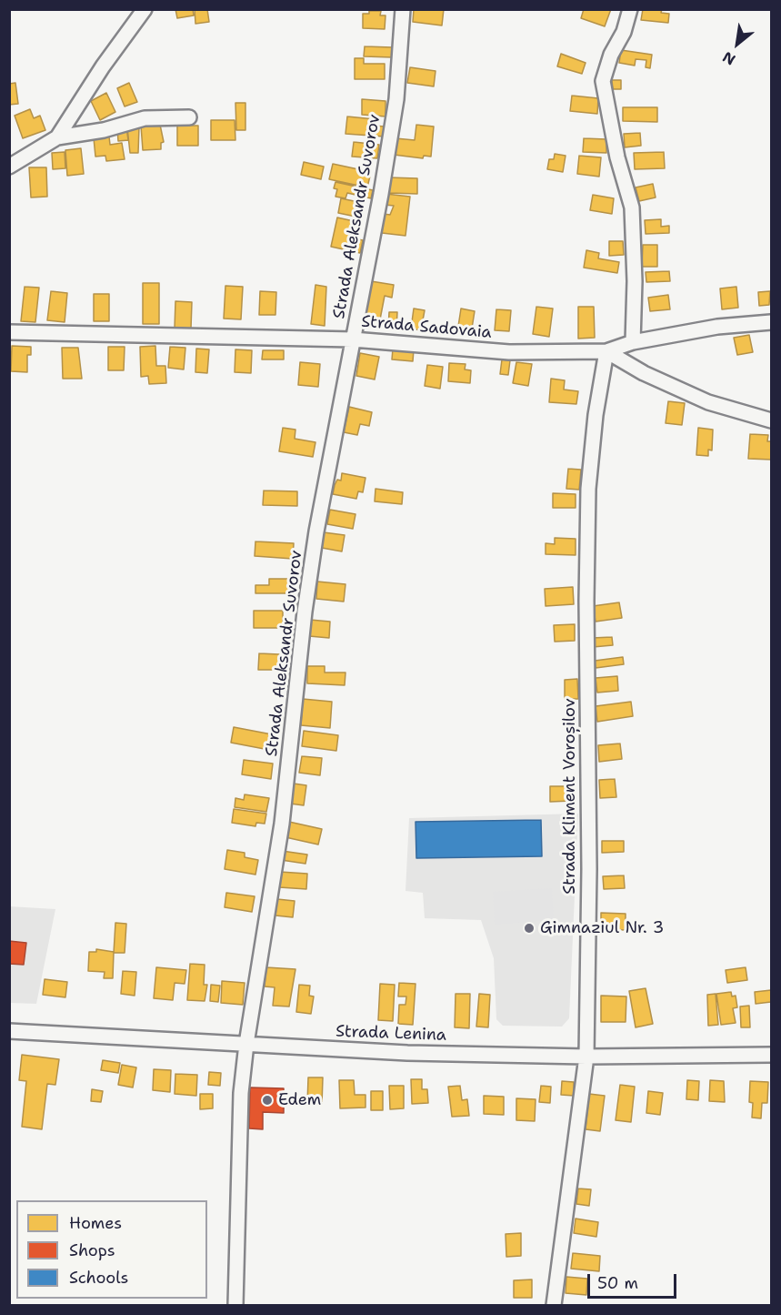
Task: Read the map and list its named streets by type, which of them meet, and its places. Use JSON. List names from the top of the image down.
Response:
{
  "streets": {
    "street": [
      "Strada Aleksandr Suvorov",
      "Strada Sadovaia",
      "Strada Kliment Voroșilov",
      "Strada Lenina"
    ]
  },
  "crossings": [
    ["Strada Aleksandr Suvorov", "Strada Sadovaia"],
    ["Strada Aleksandr Suvorov", "Strada Lenina"],
    ["Strada Sadovaia", "Strada Kliment Voroșilov"],
    ["Strada Kliment Voroșilov", "Strada Lenina"]
  ],
  "places": ["Gimnaziul Nr. 3", "Edem"],
  "legend": ["Homes", "Shops", "Schools"],
  "scale_bar": "50 m",
  "north": "bottom left"
}
